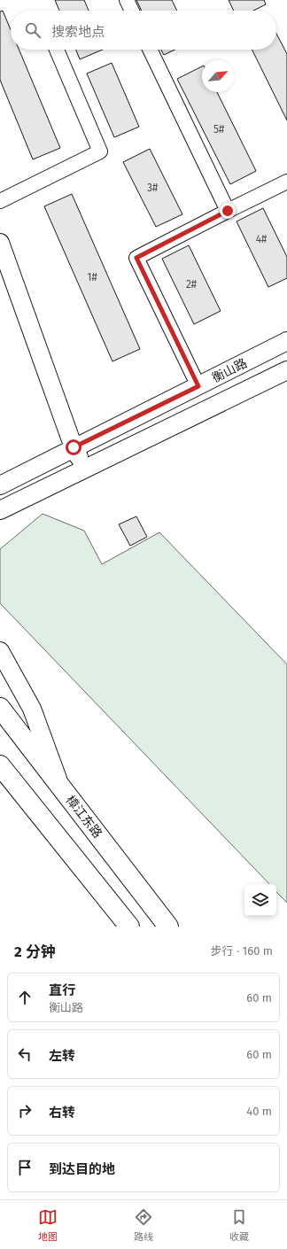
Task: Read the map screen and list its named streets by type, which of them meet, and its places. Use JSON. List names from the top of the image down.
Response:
{
  "streets": {
    "main road": ["樟江东路"],
    "street": ["衡山路"]
  },
  "house_numbers": [
    "5#",
    "3#",
    "4#",
    "1#",
    "2#"
  ],
  "north": "top right",
  "page": {
    "search": "搜索地点",
    "heading": ["2 分钟", "步行 · 160 m"],
    "list": [
      ["直行", "衡山路", "60 m"],
      ["左转", "60 m"],
      ["右转", "40 m"],
      "到达目的地"
    ],
    "nav": ["地图", "路线", "收藏"]
  }
}
